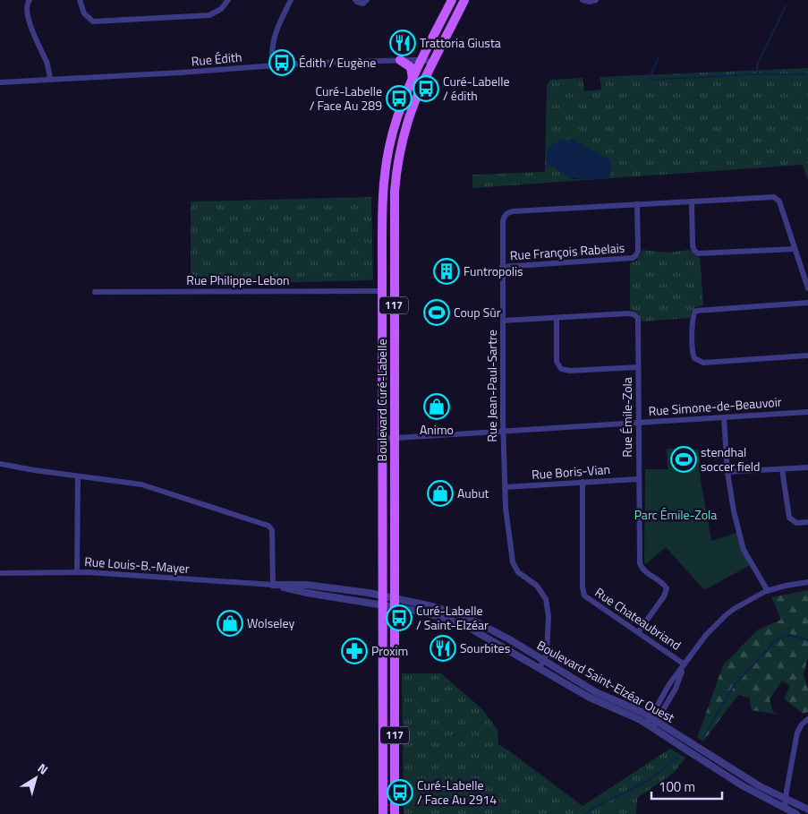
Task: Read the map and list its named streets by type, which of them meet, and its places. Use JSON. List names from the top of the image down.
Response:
{
  "streets": {
    "main road": ["117", "Boulevard Curé-Labelle"],
    "street": [
      "Rue Édith",
      "Rue François Rabelais",
      "Rue Philippe-Lebon",
      "Rue Jean-Paul-Sartre",
      "Rue Simone-de-Beauvoir",
      "Rue Émile-Zola",
      "Rue Boris-Vian",
      "Rue Louis-B.-Mayer",
      "Rue Chateaubriand",
      "Boulevard Saint-Elzéar Ouest"
    ]
  },
  "crossings": [
    ["Rue Édith", "Boulevard Curé-Labelle"],
    ["Rue François Rabelais", "Rue Jean-Paul-Sartre"],
    ["Rue Philippe-Lebon", "Boulevard Curé-Labelle"],
    ["Rue Jean-Paul-Sartre", "Rue Simone-de-Beauvoir"],
    ["Rue Jean-Paul-Sartre", "Rue Émile-Zola"],
    ["Rue Jean-Paul-Sartre", "Rue Boris-Vian"],
    ["Rue Jean-Paul-Sartre", "Boulevard Saint-Elzéar Ouest"],
    ["Boulevard Curé-Labelle", "Rue Simone-de-Beauvoir"],
    ["Boulevard Curé-Labelle", "Rue Louis-B.-Mayer"],
    ["Boulevard Curé-Labelle", "Boulevard Saint-Elzéar Ouest"],
    ["Rue Simone-de-Beauvoir", "Rue Émile-Zola"],
    ["Rue Émile-Zola", "Rue Boris-Vian"],
    ["Rue Émile-Zola", "Rue Chateaubriand"],
    ["Rue Boris-Vian", "Rue Chateaubriand"],
    ["Rue Louis-B.-Mayer", "Boulevard Saint-Elzéar Ouest"]
  ],
  "parks": ["Parc Émile-Zola"],
  "places": {
    "restaurant": ["Trattoria Giusta", "Sourbites"],
    "bus stop": [
      "Édith / Eugène",
      "Curé-Labelle / édith",
      "Curé-Labelle / Face Au 289",
      "Curé-Labelle / Saint-Elzéar",
      "Curé-Labelle / Face Au 2914"
    ],
    "building": ["Funtropolis"],
    "sports": ["Coup Sûr", "stendhal soccer field"],
    "shop": ["Animo", "Aubut", "Wolseley"],
    "pharmacy": ["Proxim"]
  },
  "scale_bar": "100 m",
  "north": "top right"
}
